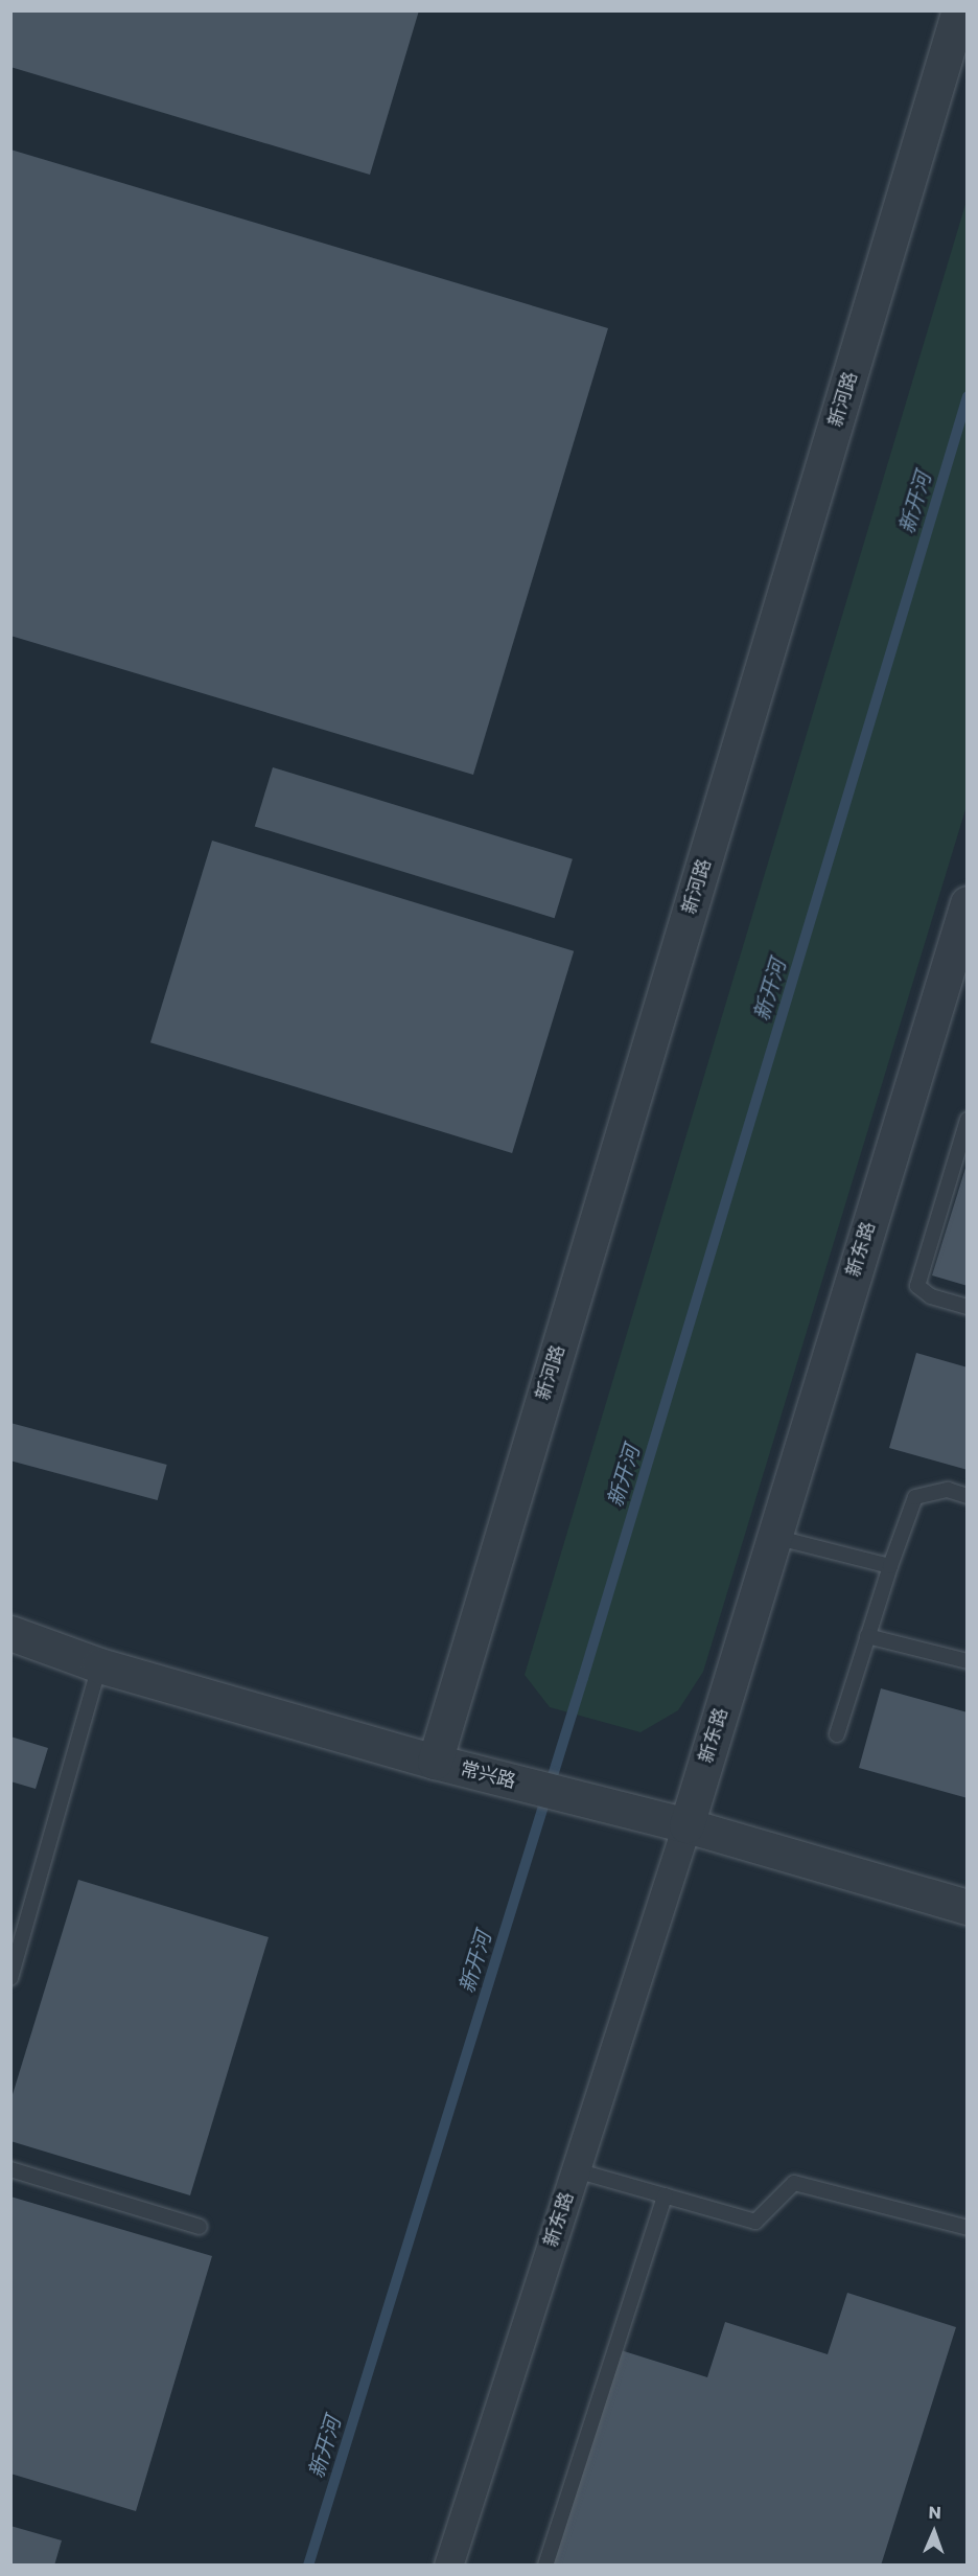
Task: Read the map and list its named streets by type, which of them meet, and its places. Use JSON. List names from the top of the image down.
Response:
{
  "streets": {
    "street": ["新河路", "新东路", "常兴路"]
  },
  "crossings": [
    ["新河路", "常兴路"],
    ["新东路", "常兴路"]
  ],
  "water": ["新开河"],
  "north": "top"
}
